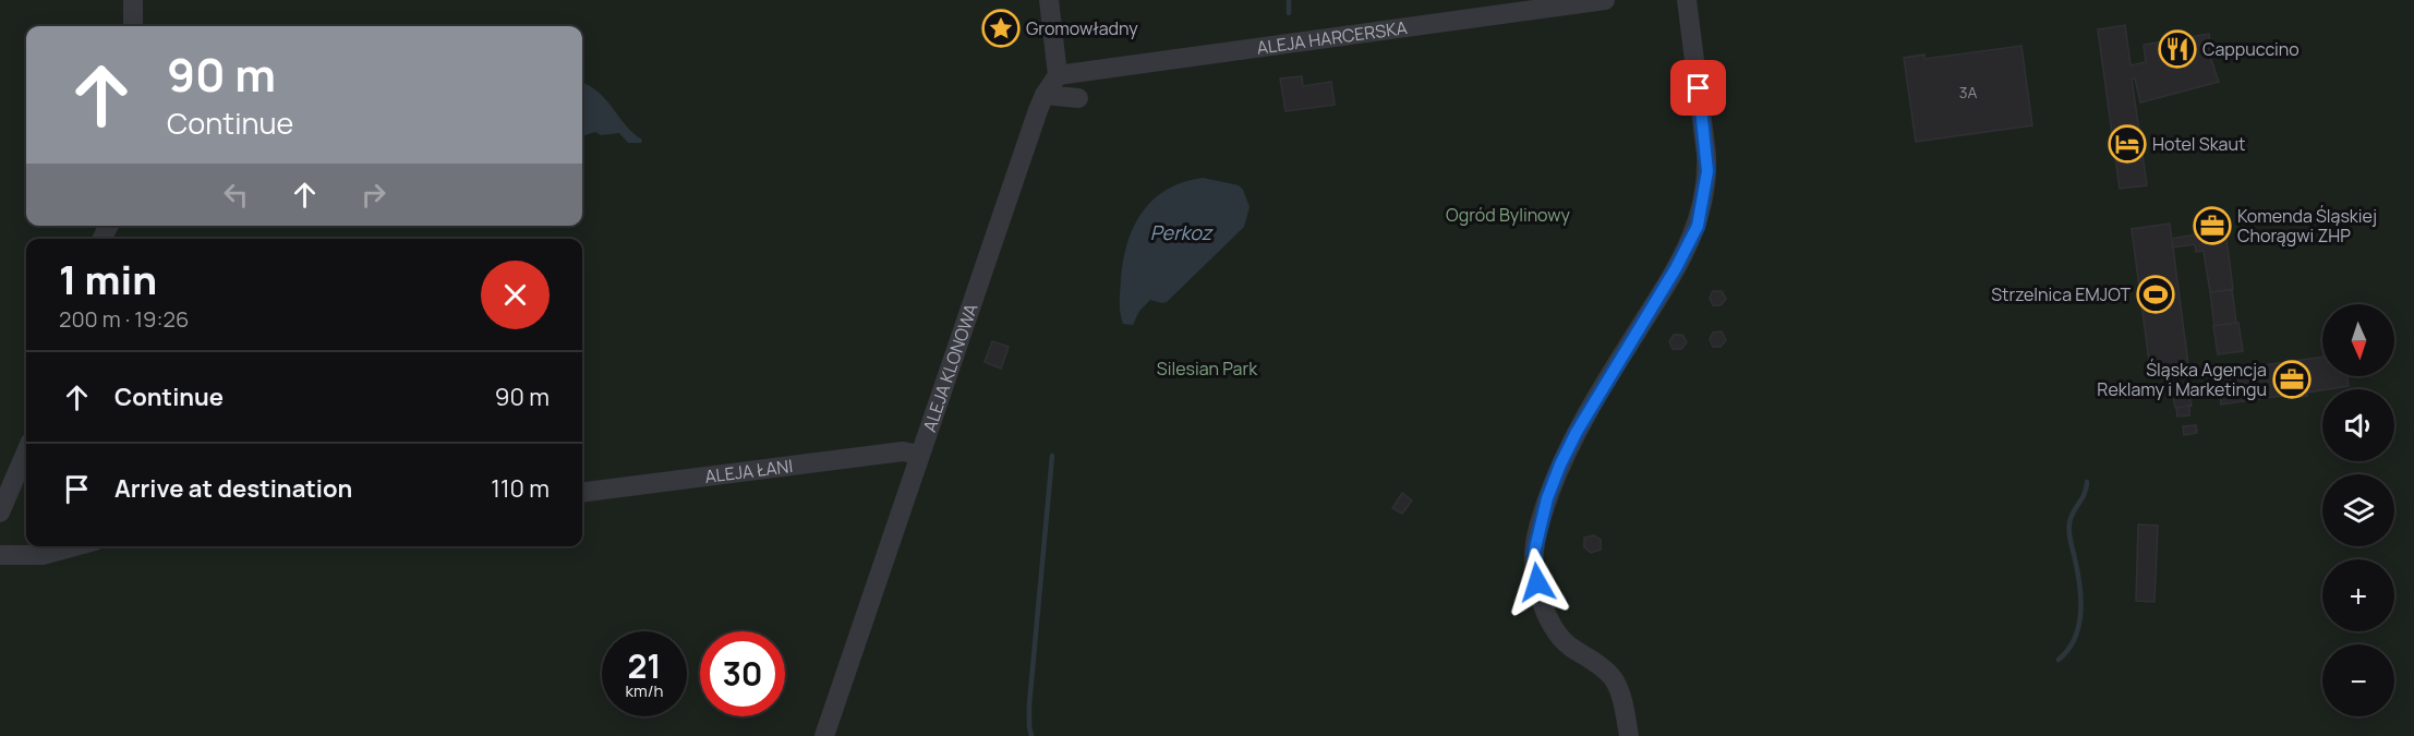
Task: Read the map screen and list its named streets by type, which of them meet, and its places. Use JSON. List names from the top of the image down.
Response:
{
  "streets": {
    "street": ["ALEJA HARCERSKA", "ALEJA KLONOWA", "ALEJA ŁANI"]
  },
  "crossings": [
    ["ALEJA HARCERSKA", "ALEJA KLONOWA"],
    ["ALEJA KLONOWA", "ALEJA ŁANI"]
  ],
  "water": ["Perkoz"],
  "parks": ["Ogród Bylinowy", "Silesian Park"],
  "places": {
    "place": ["Gromowładny"],
    "restaurant": ["Cappuccino"],
    "hotel": ["Hotel Skaut"],
    "office": ["Komenda Śląskiej Chorągwi ZHP", "Śląska Agencja Reklamy i Marketingu"],
    "sports": ["Strzelnica EMJOT"]
  },
  "house_numbers": ["3A"],
  "north": "bottom",
  "page": {
    "turn": ["90 m", "Continue"],
    "heading": ["1 min", "200 m · 19:26"],
    "map_buttons": ["+", "−"],
    "list": [
      {
        "name": "Continue",
        "value": "90 m"
      },
      {
        "name": "Arrive at destination",
        "value": "110 m"
      }
    ],
    "speed": "21 km/h",
    "limit": "30"
  }
}
